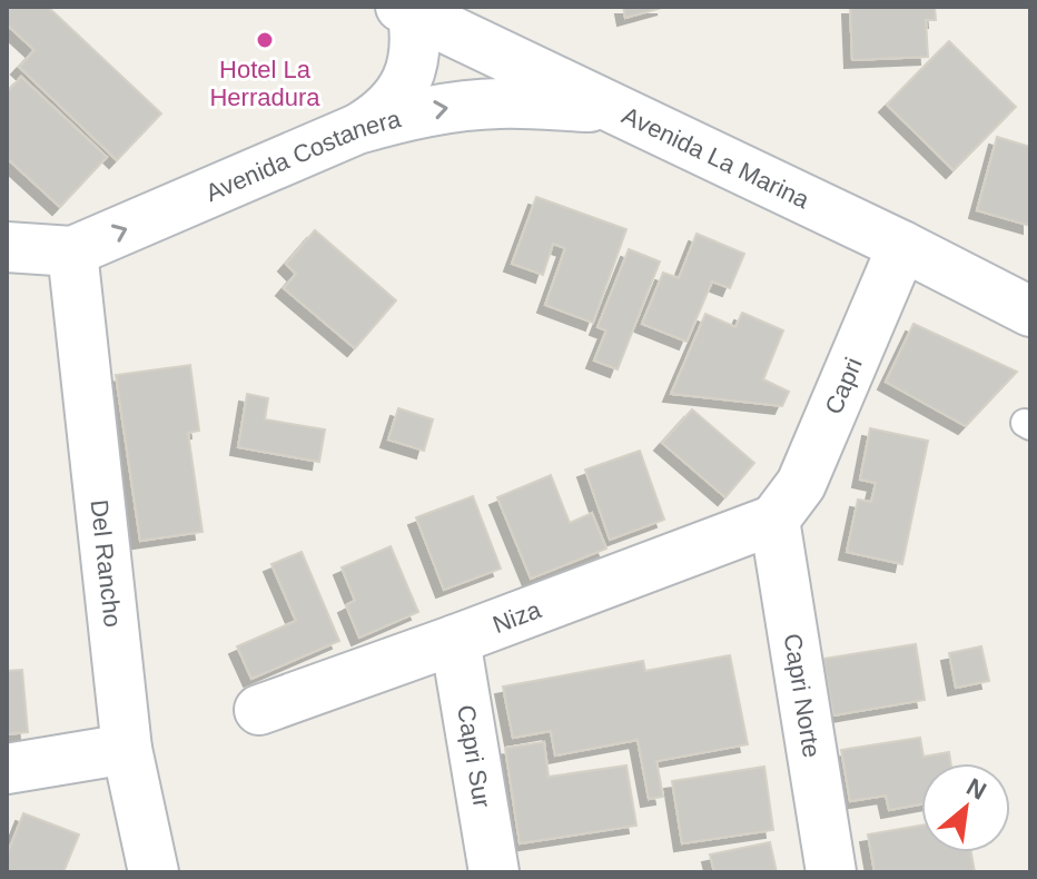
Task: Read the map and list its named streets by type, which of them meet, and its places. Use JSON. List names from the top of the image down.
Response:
{
  "streets": {
    "street": [
      "Avenida Costanera",
      "Avenida La Marina",
      "Capri",
      "Del Rancho",
      "Niza",
      "Capri Norte",
      "Capri Sur"
    ]
  },
  "crossings": [
    ["Avenida Costanera", "Avenida La Marina"],
    ["Avenida Costanera", "Del Rancho"],
    ["Avenida La Marina", "Capri"],
    ["Capri", "Niza"],
    ["Capri", "Capri Norte"],
    ["Niza", "Capri Norte"],
    ["Niza", "Capri Sur"]
  ],
  "one_way": ["Avenida Costanera"],
  "places": ["Hotel La Herradura"],
  "north": "top right"
}
